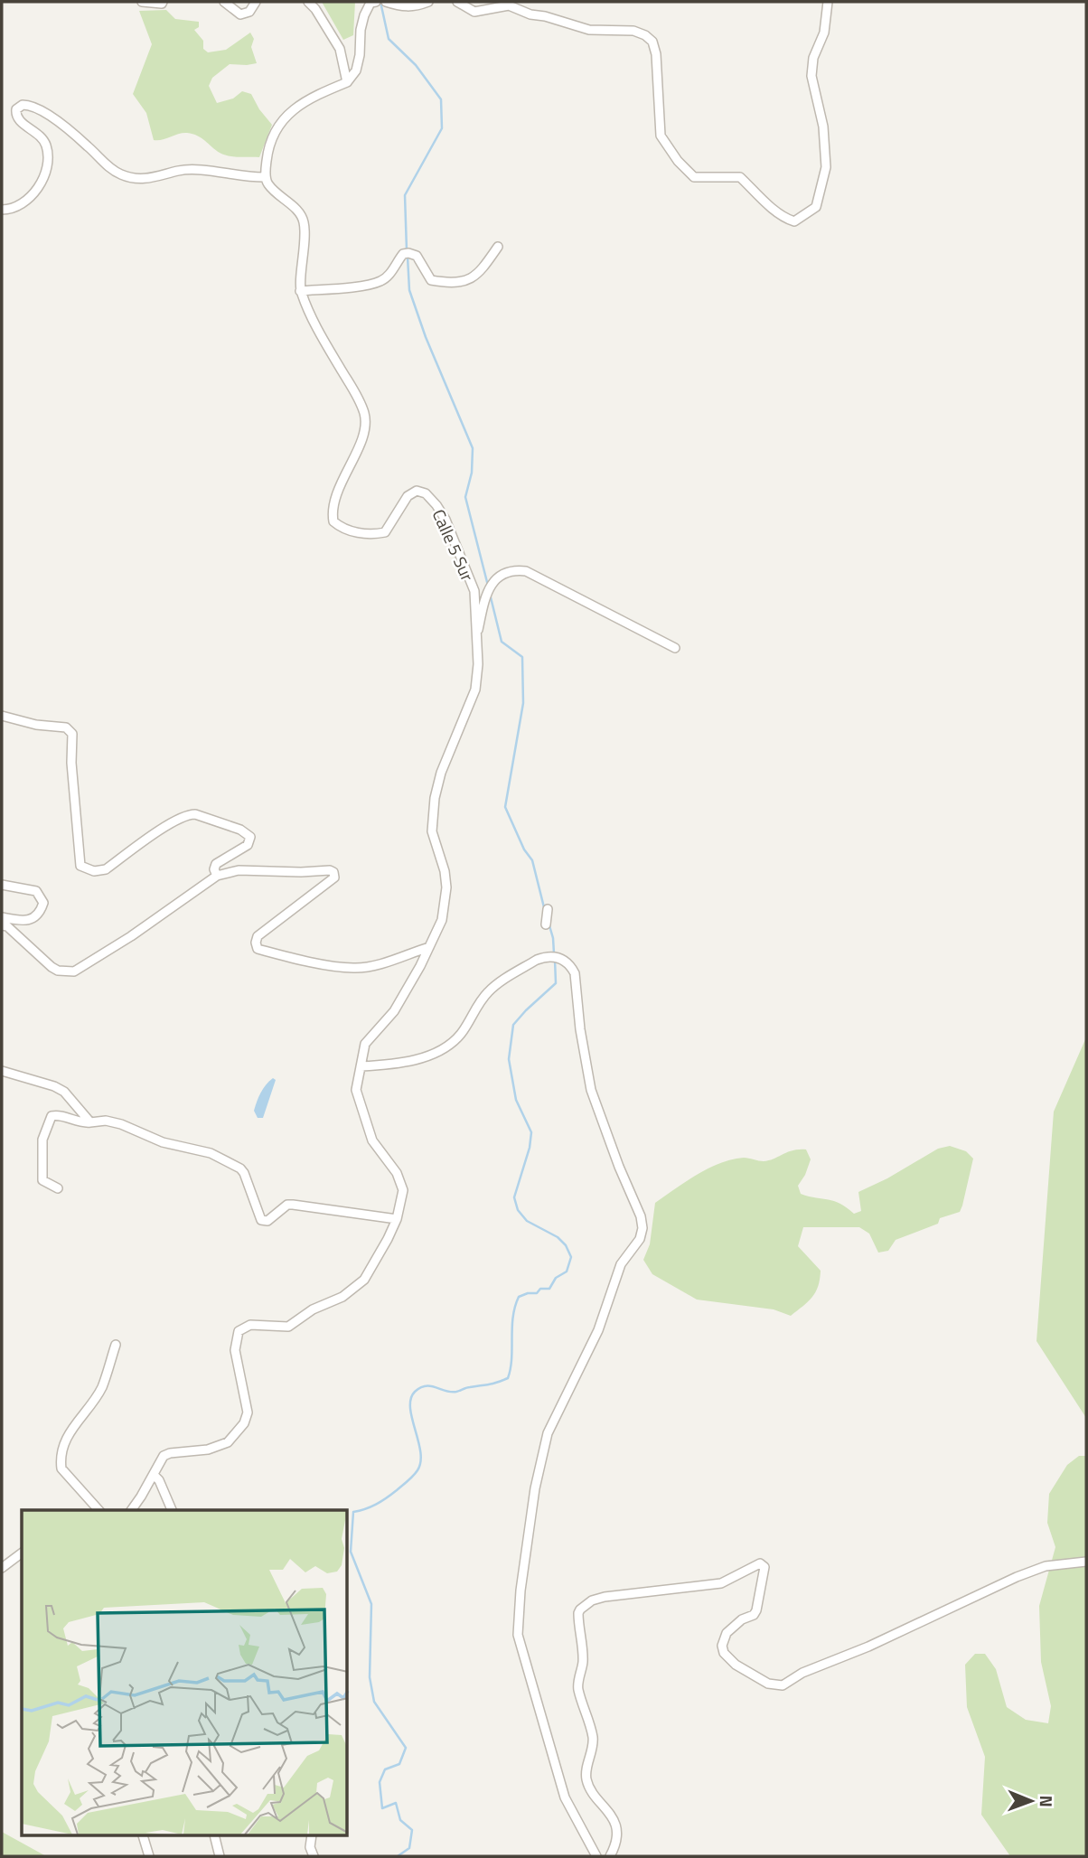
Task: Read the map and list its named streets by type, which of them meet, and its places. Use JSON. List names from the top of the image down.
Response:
{
  "streets": {
    "street": ["Calle 5 Sur"]
  },
  "north": "right"
}
